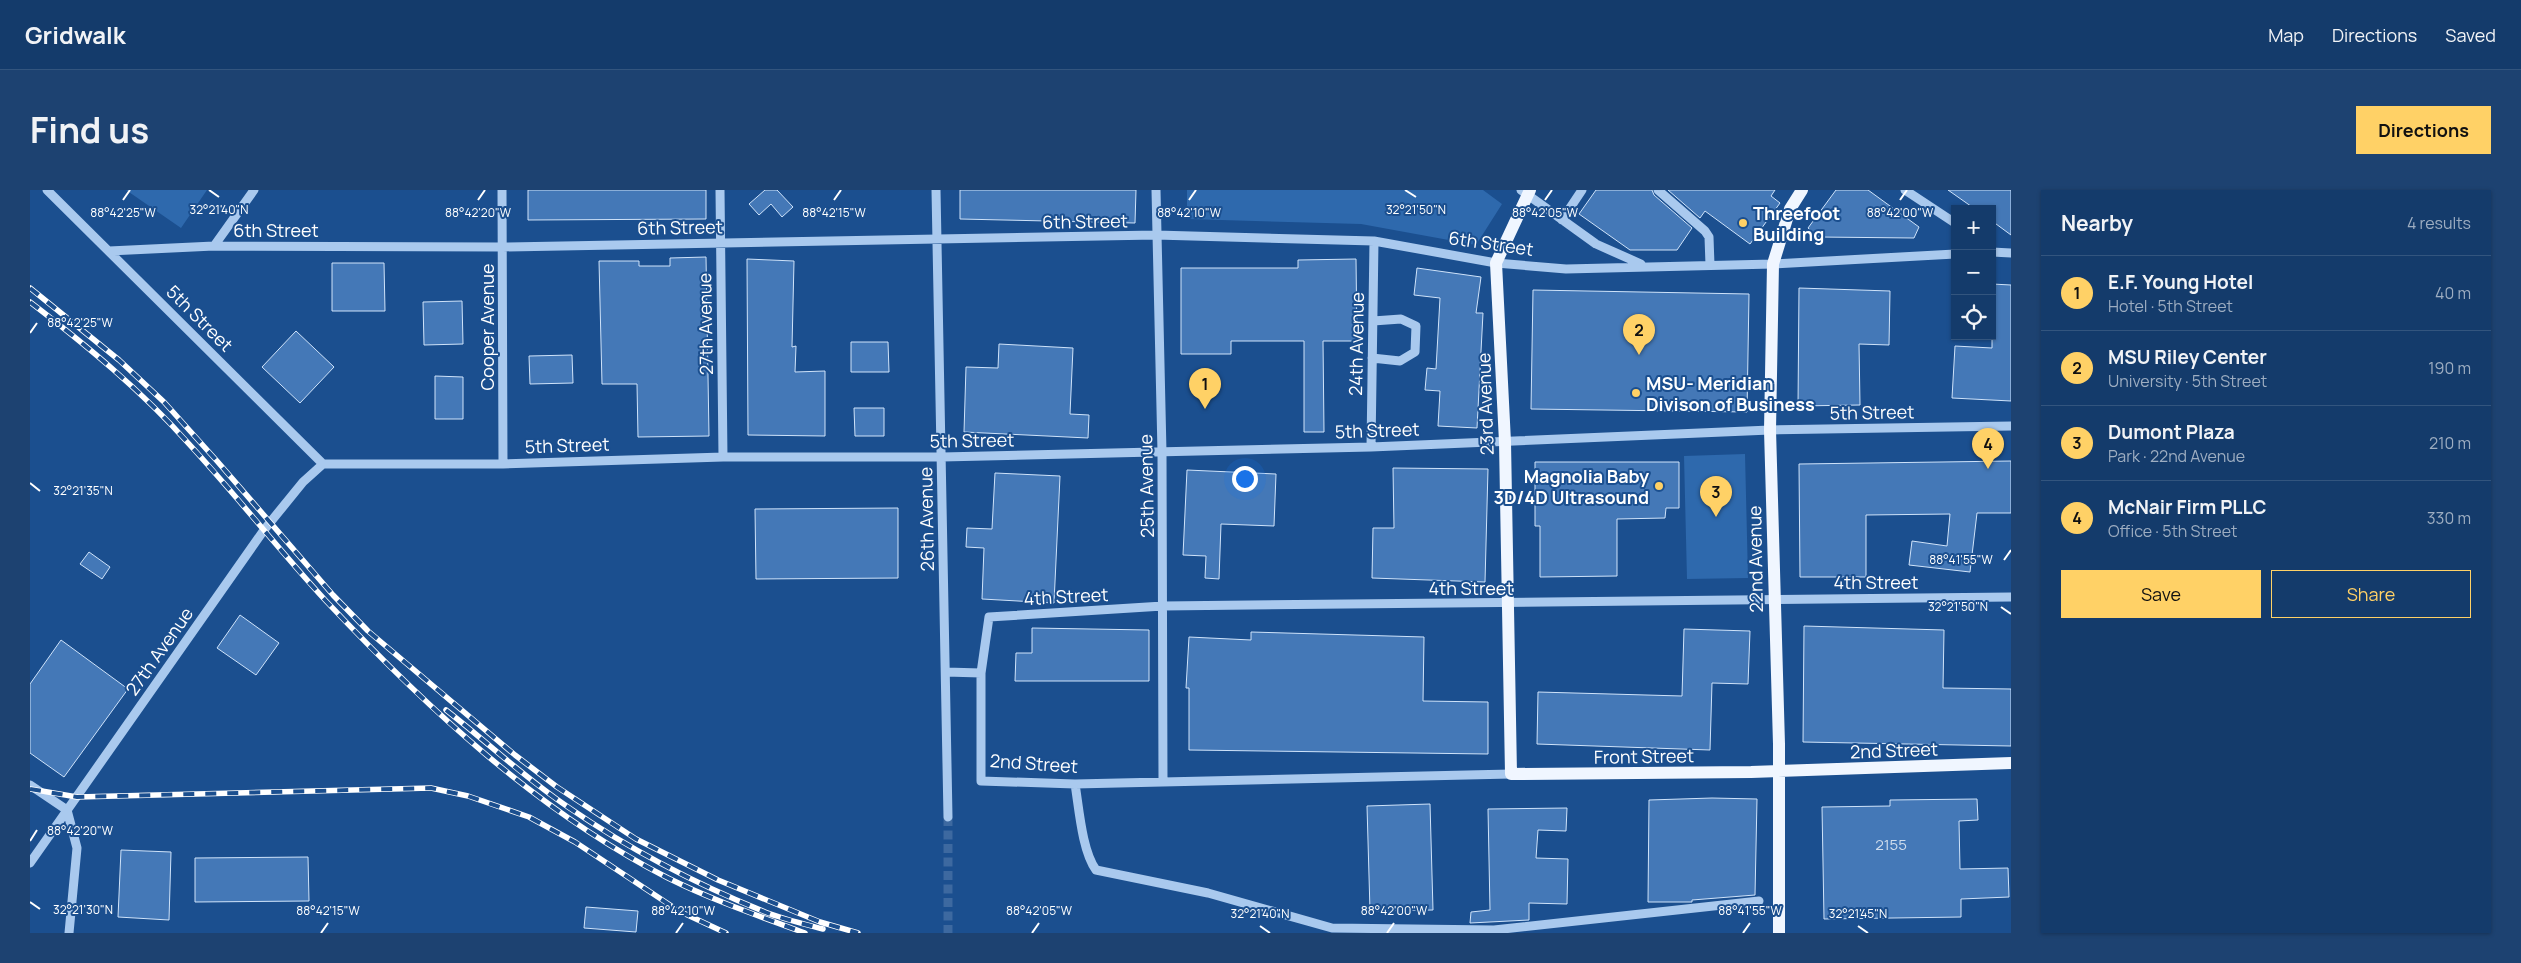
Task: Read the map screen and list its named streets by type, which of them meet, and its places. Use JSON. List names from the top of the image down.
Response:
{
  "streets": {
    "main road": [
      "23rd Avenue",
      "22nd Avenue",
      "2nd Street",
      "Front Street"
    ],
    "street": [
      "6th Street",
      "5th Street",
      "27th Avenue",
      "Cooper Avenue",
      "24th Avenue",
      "25th Avenue",
      "26th Avenue",
      "4th Street"
    ]
  },
  "crossings": [
    ["6th Street", "5th Street"],
    ["6th Street", "27th Avenue"],
    ["6th Street", "Cooper Avenue"],
    ["6th Street", "24th Avenue"],
    ["6th Street", "23rd Avenue"],
    ["6th Street", "25th Avenue"],
    ["6th Street", "26th Avenue"],
    ["6th Street", "22nd Avenue"],
    ["5th Street", "27th Avenue"],
    ["5th Street", "Cooper Avenue"],
    ["5th Street", "24th Avenue"],
    ["5th Street", "23rd Avenue"],
    ["5th Street", "25th Avenue"],
    ["5th Street", "26th Avenue"],
    ["5th Street", "22nd Avenue"],
    ["23rd Avenue", "4th Street"],
    ["23rd Avenue", "2nd Street"],
    ["23rd Avenue", "Front Street"],
    ["25th Avenue", "4th Street"],
    ["25th Avenue", "2nd Street"],
    ["22nd Avenue", "4th Street"],
    ["22nd Avenue", "2nd Street"],
    ["22nd Avenue", "Front Street"],
    ["4th Street", "2nd Street"],
    ["2nd Street", "Front Street"]
  ],
  "places": ["Threefoot Building", "MSU- Meridian Divison of Business", "Magnolia Baby 3D/4D Ultrasound"],
  "house_numbers": ["2155"],
  "page": {
    "header": "Gridwalk",
    "nav": ["Map", "Directions", "Saved"],
    "title": "Find us",
    "buttons": [
      "Directions",
      ["Save", "Share"]
    ],
    "heading": ["Nearby", "4 results"],
    "map_buttons": ["+", "−"],
    "list": [
      {
        "mark": "1",
        "name": "E.F. Young Hotel",
        "note": "Hotel · 5th Street",
        "value": "40 m"
      },
      {
        "mark": "2",
        "name": "MSU Riley Center",
        "note": "University · 5th Street",
        "value": "190 m"
      },
      {
        "mark": "3",
        "name": "Dumont Plaza",
        "note": "Park · 22nd Avenue",
        "value": "210 m"
      },
      {
        "mark": "4",
        "name": "McNair Firm PLLC",
        "note": "Office · 5th Street",
        "value": "330 m"
      }
    ],
    "pins": [
      "2",
      "1",
      "4",
      "3"
    ]
  },
  "coordinates": [
    "32°21'40\"N",
    "32°21'50\"N",
    "88°42'25\"W",
    "88°42'20\"W",
    "88°42'15\"W",
    "88°42'10\"W",
    "88°42'05\"W",
    "88°42'00\"W",
    "32°21'35\"N",
    "88°41'55\"W",
    "32°21'30\"N",
    "32°21'45\"N"
  ]
}
